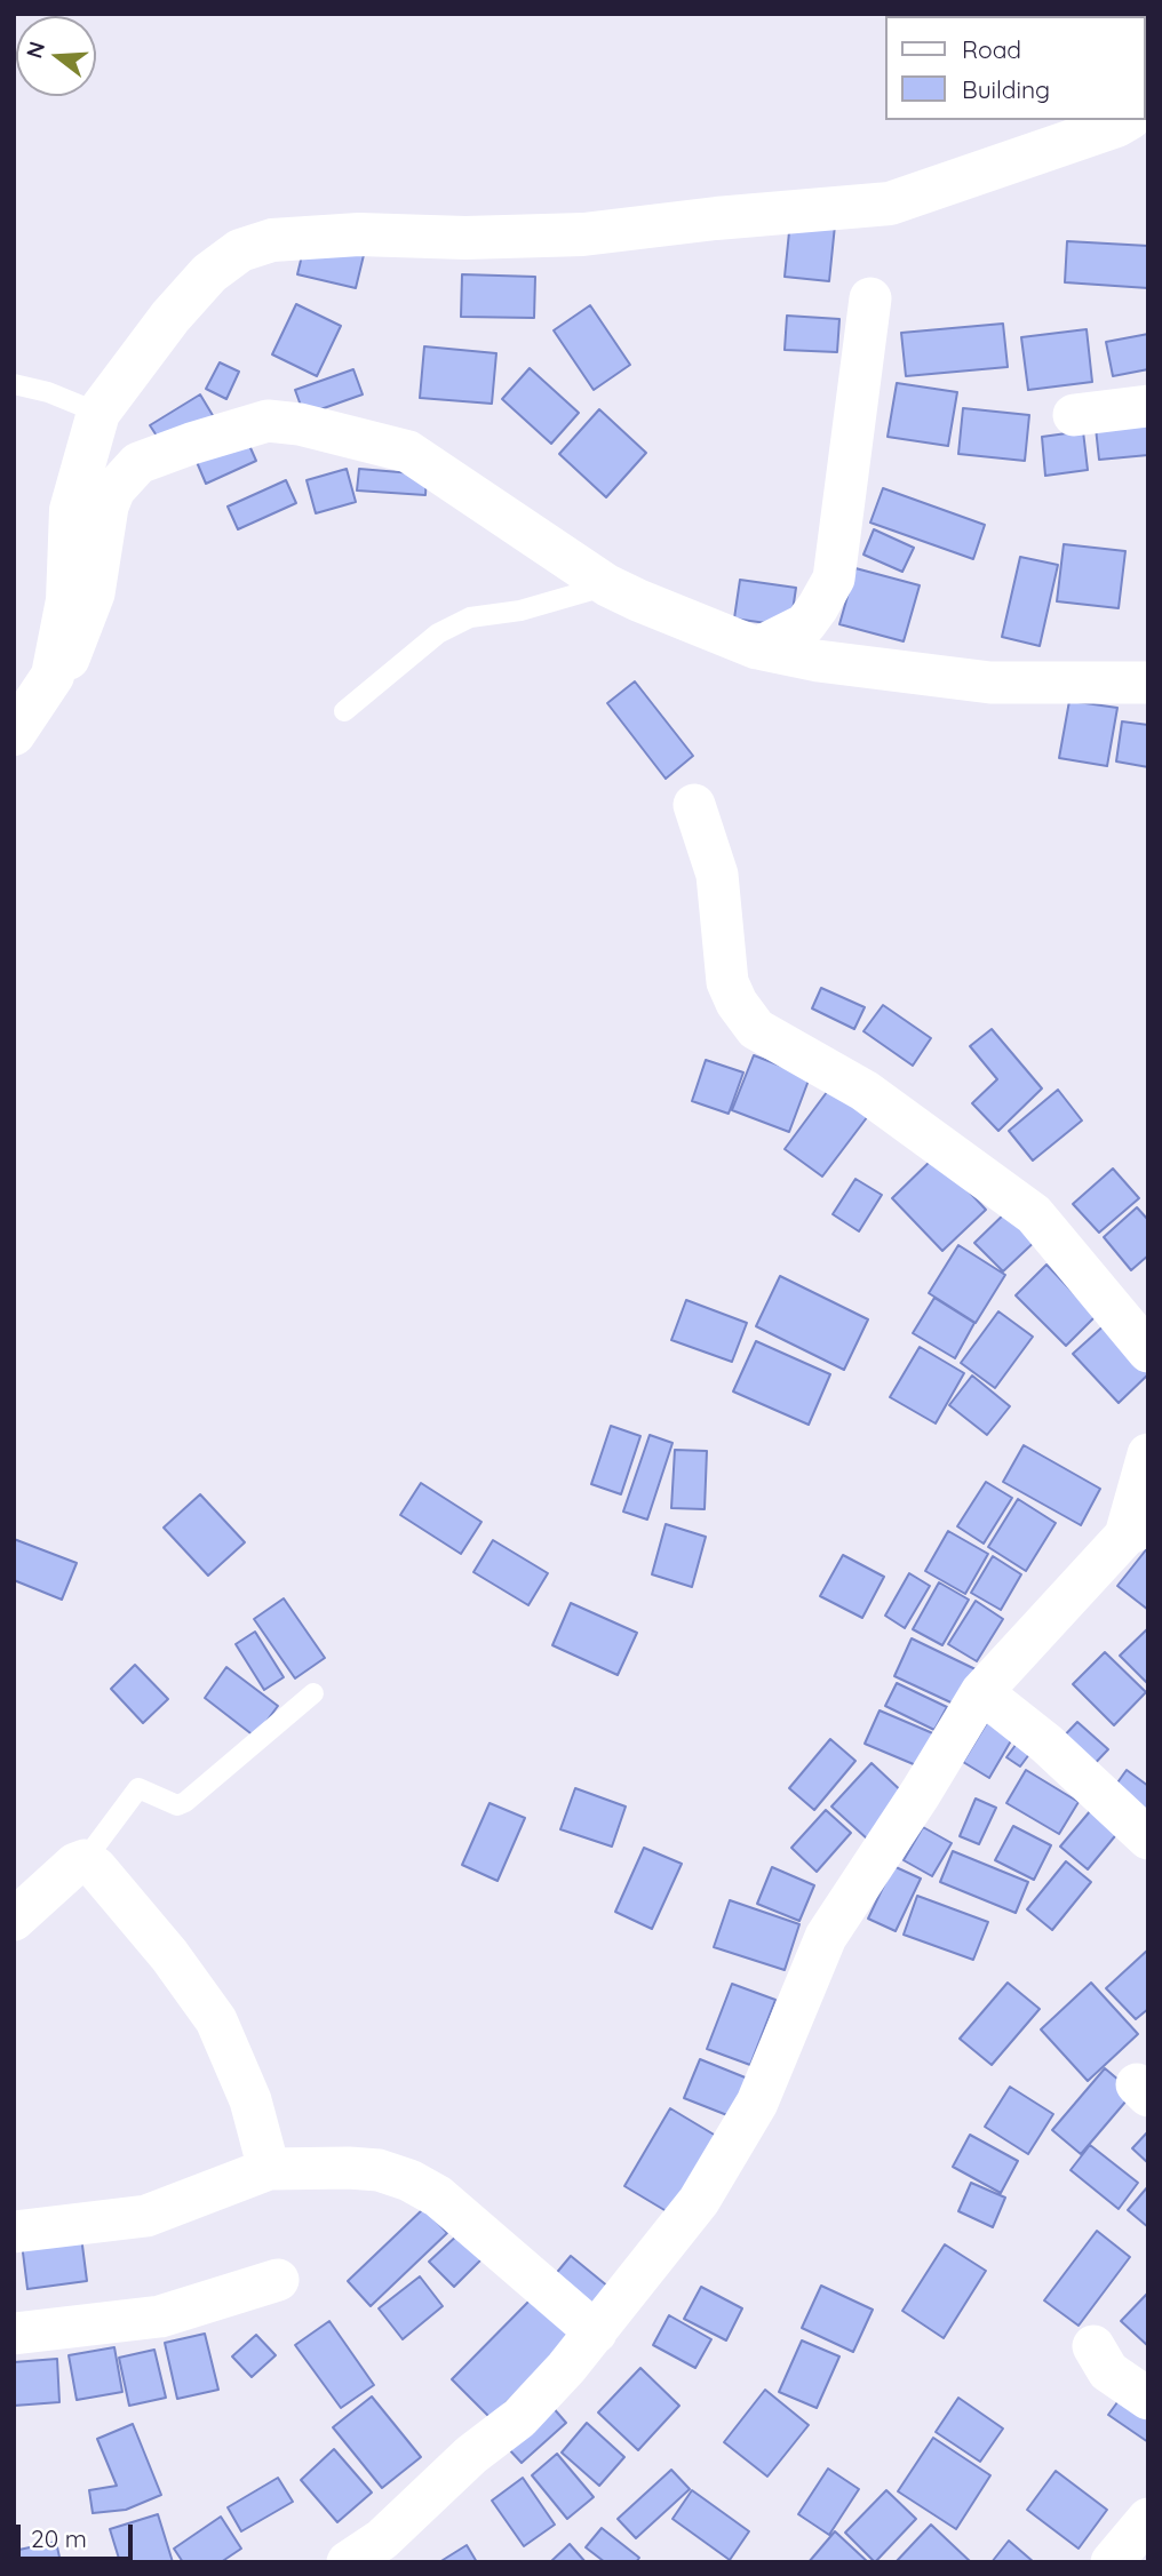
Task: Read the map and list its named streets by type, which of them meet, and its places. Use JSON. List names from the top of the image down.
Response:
{
  "legend": ["Road", "Building"],
  "scale_bar": "20 m",
  "north": "left"
}
